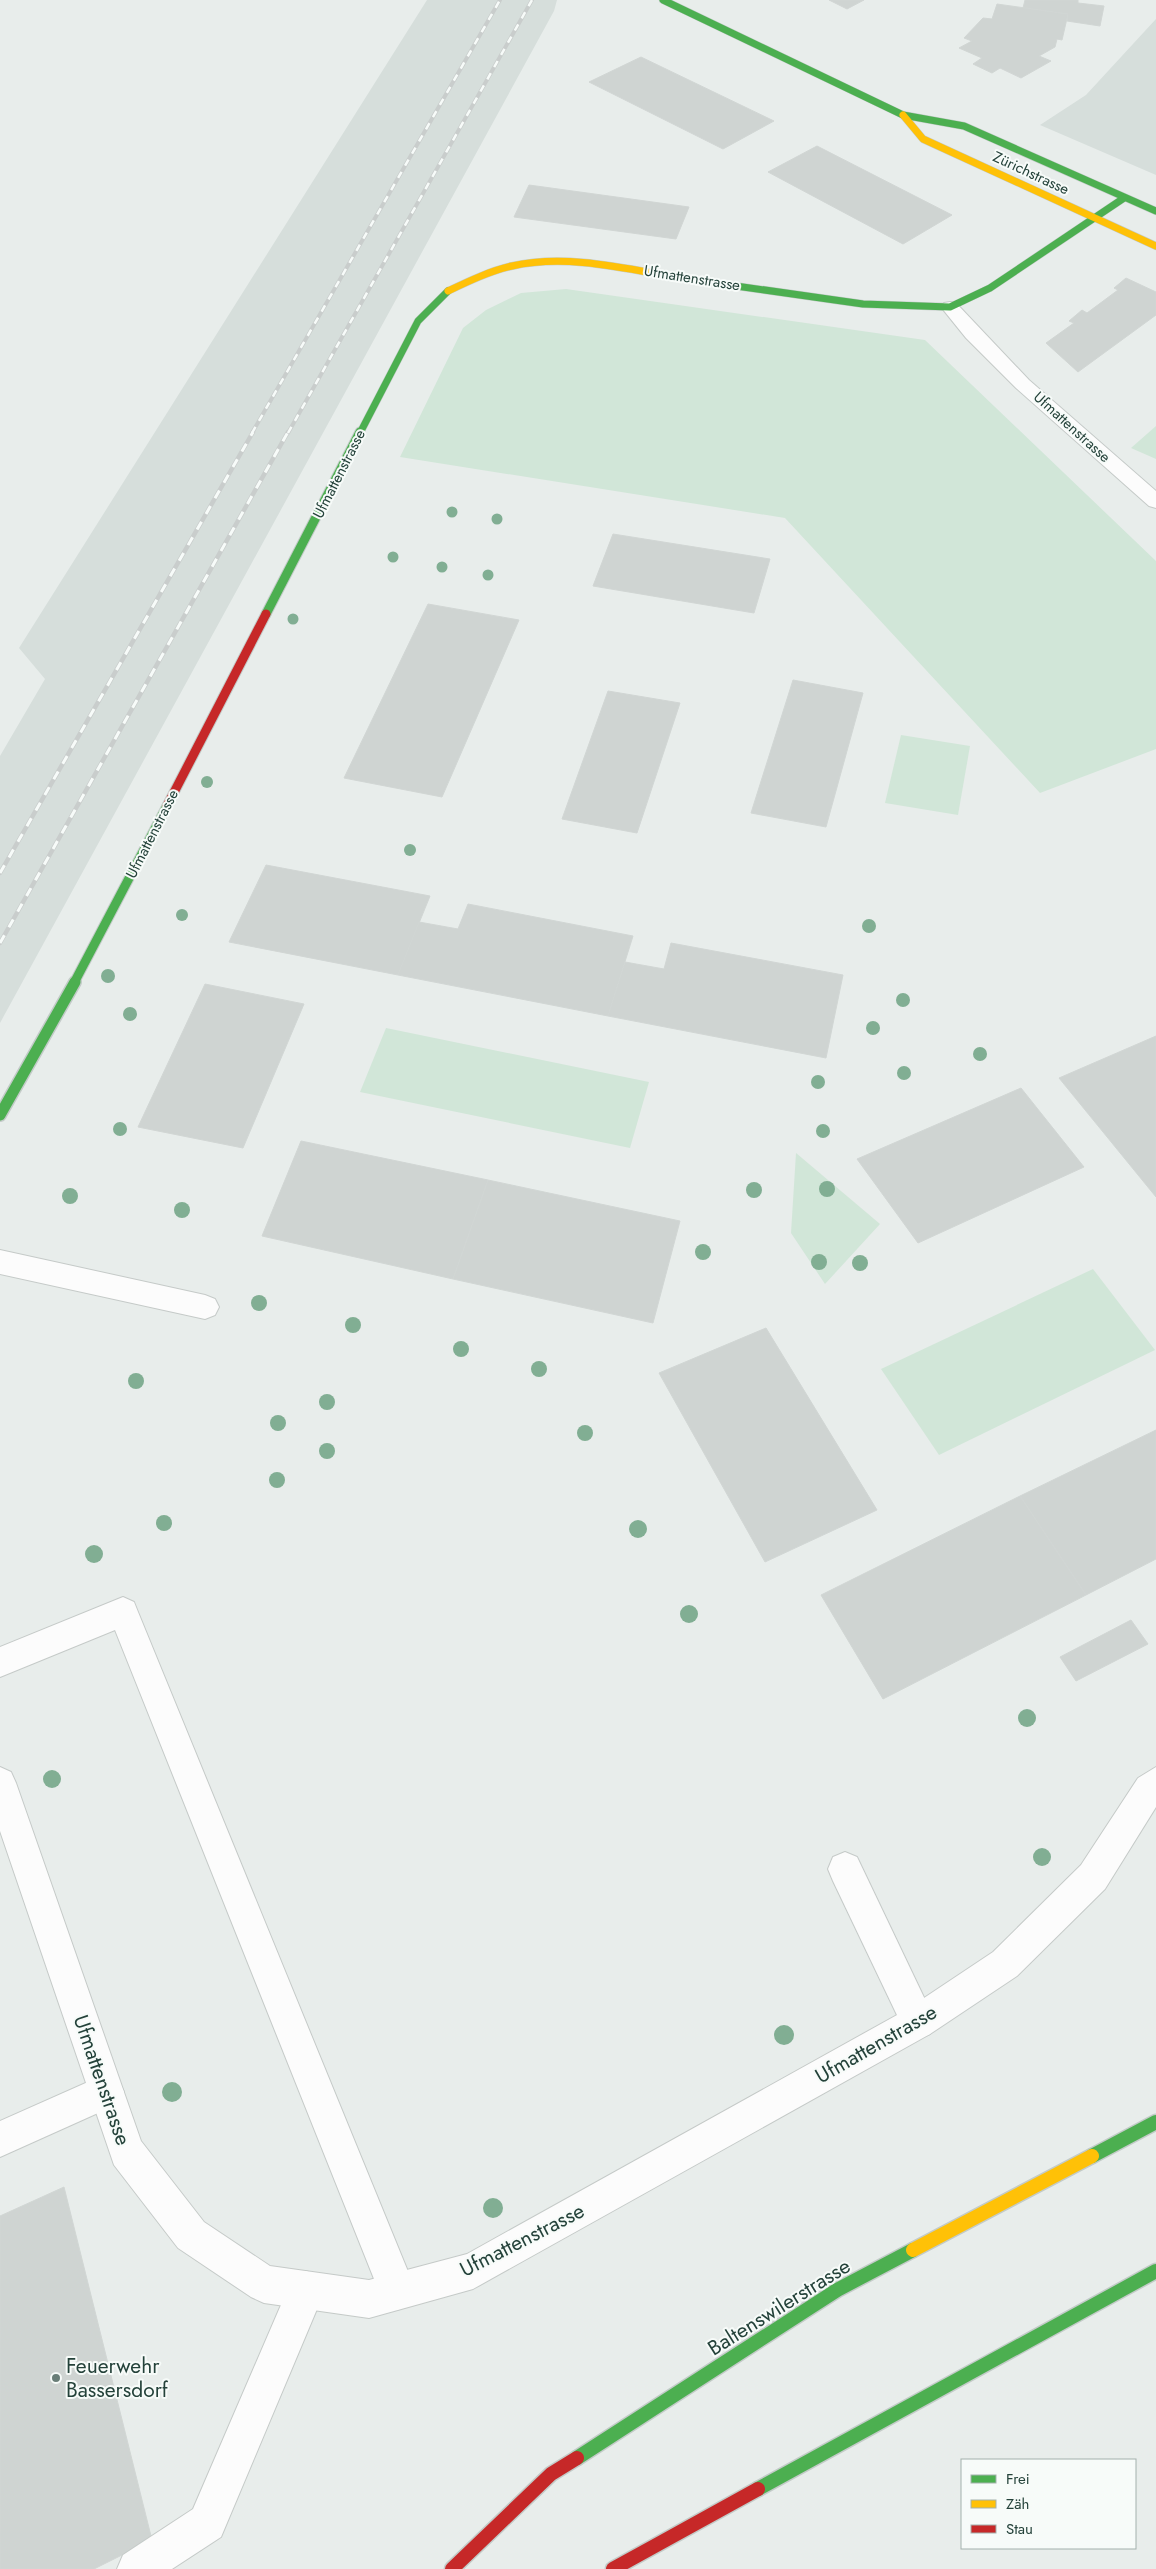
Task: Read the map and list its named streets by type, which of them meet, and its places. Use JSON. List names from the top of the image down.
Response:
{
  "streets": {
    "street": ["Zürichstrasse", "Ufmattenstrasse", "Baltenswilerstrasse"]
  },
  "crossings": [
    ["Zürichstrasse", "Ufmattenstrasse"]
  ],
  "places": ["Feuerwehr Bassersdorf"],
  "legend": ["Frei", "Zäh", "Stau"]
}
